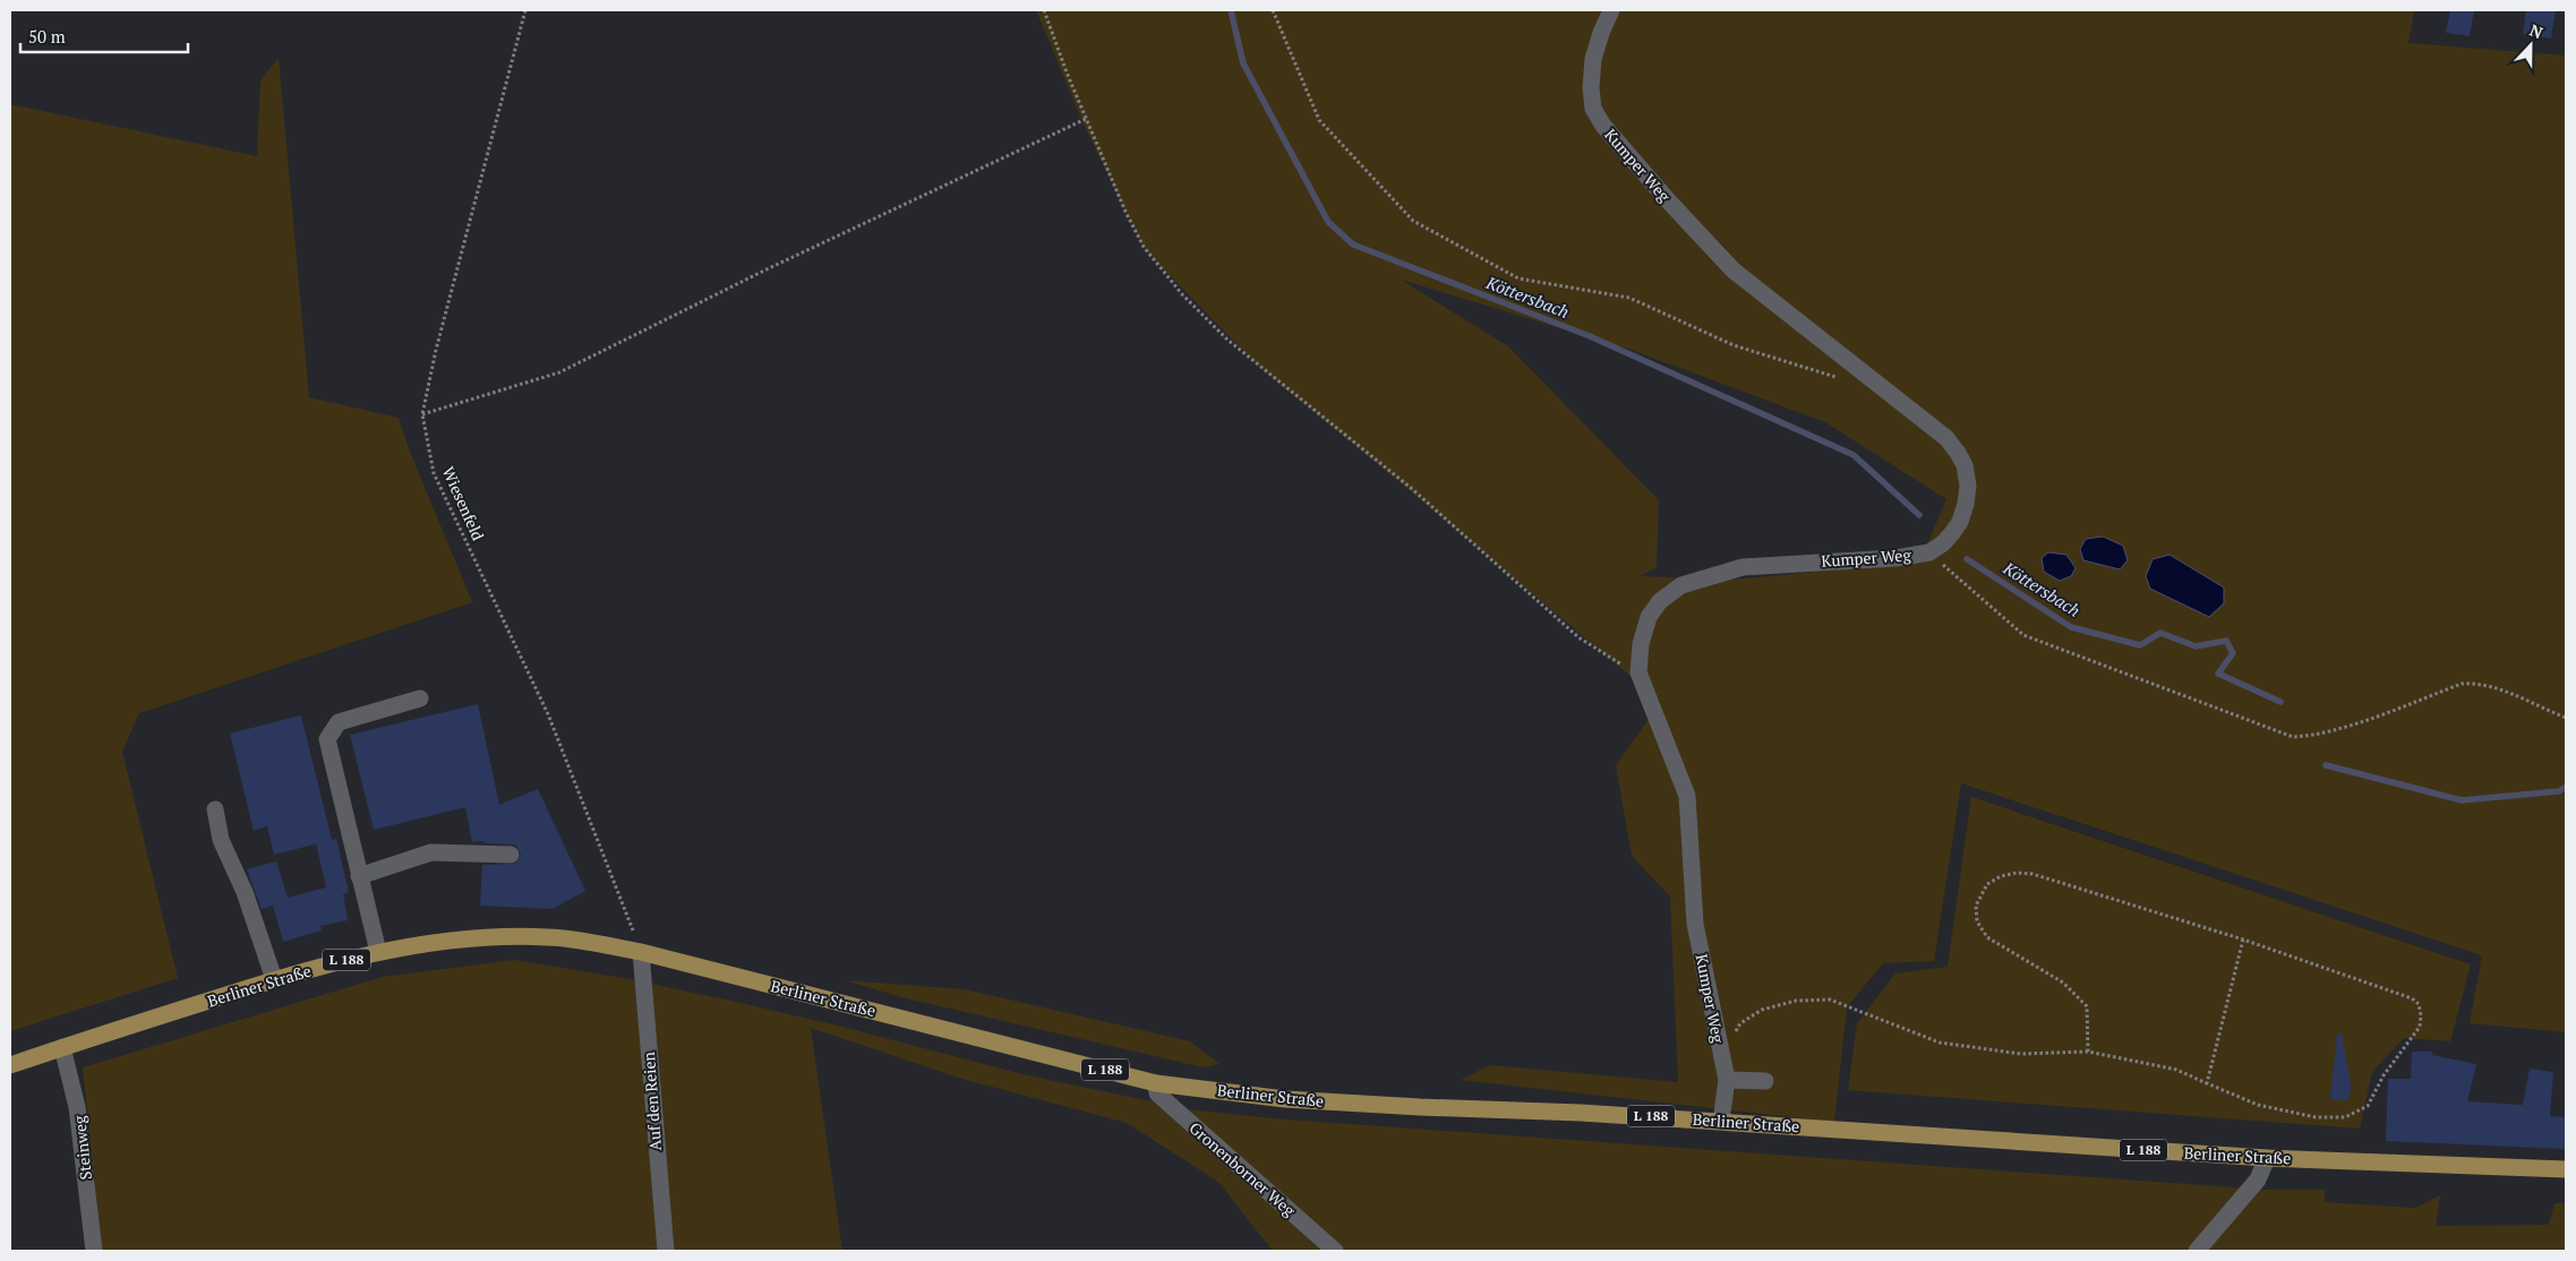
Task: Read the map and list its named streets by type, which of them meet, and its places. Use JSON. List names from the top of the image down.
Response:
{
  "streets": {
    "main road": ["L 188", "Berliner Straße"],
    "street": [
      "Kumper Weg",
      "Auf den Reien",
      "Steinweg",
      "Gronenborner Weg"
    ],
    "path": ["Wiesenfeld"]
  },
  "crossings": [
    ["Kumper Weg", "Berliner Straße"],
    ["Wiesenfeld", "Berliner Straße"],
    ["Wiesenfeld", "Auf den Reien"],
    ["Berliner Straße", "Auf den Reien"],
    ["Berliner Straße", "Steinweg"],
    ["Berliner Straße", "Gronenborner Weg"]
  ],
  "water": ["Köttersbach"],
  "scale_bar": "50 m",
  "north": "top"
}
